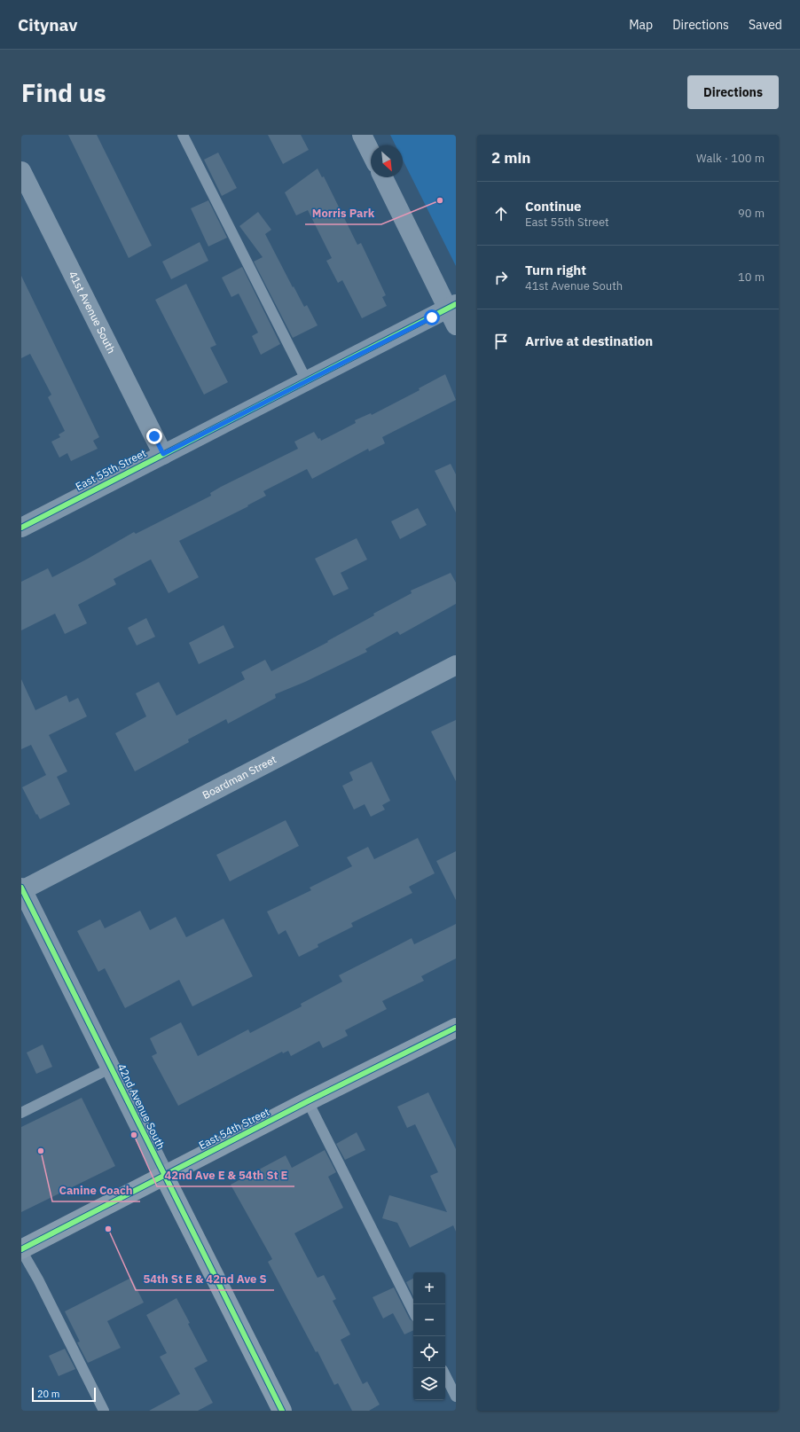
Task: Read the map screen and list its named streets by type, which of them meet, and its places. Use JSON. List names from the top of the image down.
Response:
{
  "streets": {
    "street": [
      "41st Avenue South",
      "East 55th Street",
      "Boardman Street",
      "42nd Avenue South",
      "East 54th Street"
    ]
  },
  "crossings": [
    ["41st Avenue South", "East 55th Street"],
    ["Boardman Street", "42nd Avenue South"],
    ["42nd Avenue South", "East 54th Street"]
  ],
  "places": [
    "Morris Park",
    "42nd Ave E & 54th St E",
    "Canine Coach",
    "54th St E & 42nd Ave S"
  ],
  "scale_bar": "20 m",
  "north": "bottom right",
  "page": {
    "header": "Citynav",
    "nav": ["Map", "Directions", "Saved"],
    "buttons": "Directions",
    "title": "Find us",
    "heading": ["2 min", "Walk · 100 m"],
    "list": [
      ["Continue", "East 55th Street", "90 m"],
      ["Turn right", "41st Avenue South", "10 m"],
      "Arrive at destination"
    ],
    "map_buttons": ["+", "−"],
    "scale": "20 m"
  }
}
